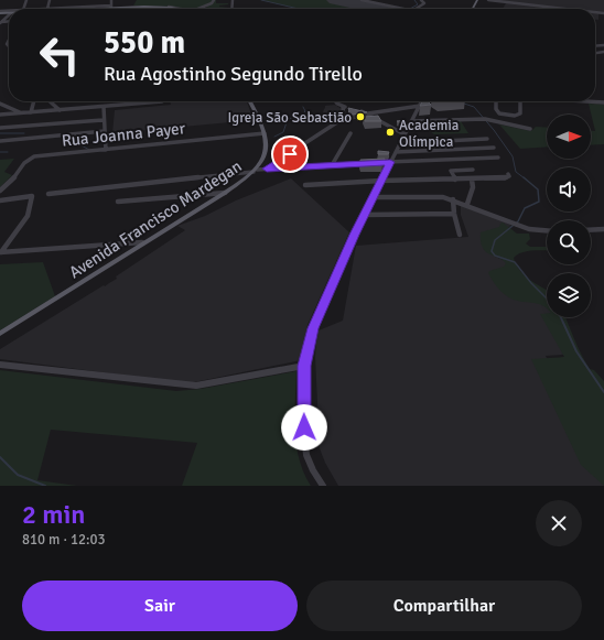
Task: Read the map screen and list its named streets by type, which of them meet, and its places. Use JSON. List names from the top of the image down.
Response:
{
  "streets": {
    "main road": ["Avenida Francisco Mardegan"],
    "street": ["Rua Joanna Payer"]
  },
  "crossings": [
    ["Rua Joanna Payer", "Avenida Francisco Mardegan"]
  ],
  "places": ["Igreja São Sebastião", "Academia Olímpica"],
  "north": "right",
  "page": {
    "turn": ["550 m", "Rua Agostinho Segundo Tirello"],
    "heading": ["2 min", "810 m · 12:03"],
    "buttons": ["Sair", "Compartilhar"]
  }
}
